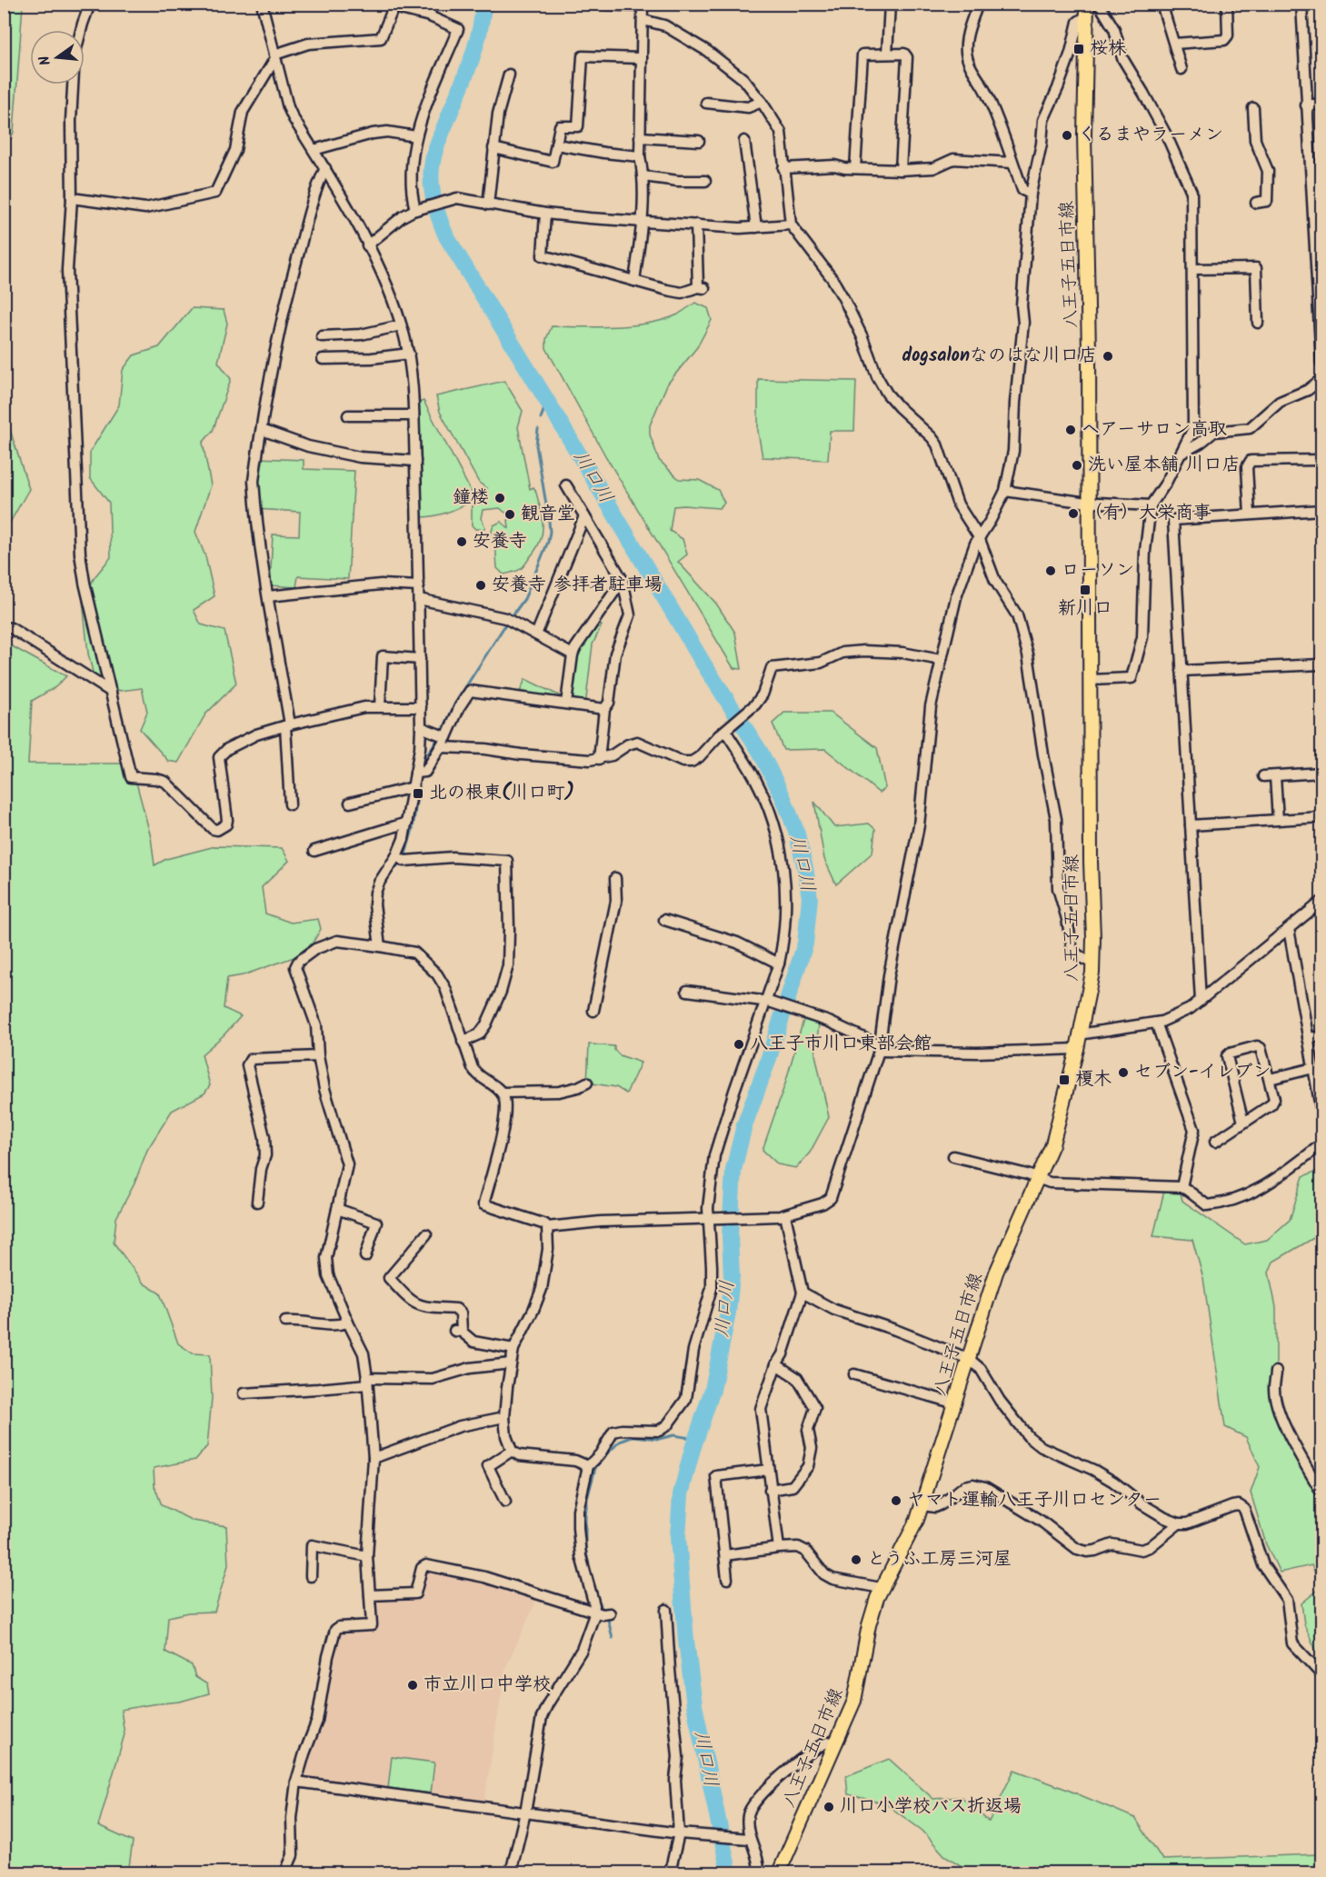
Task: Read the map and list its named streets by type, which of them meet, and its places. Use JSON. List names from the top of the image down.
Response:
{
  "streets": {
    "main road": ["八王子五日市線"]
  },
  "water": ["川口川"],
  "places": {
    "transit": [
      "桜株",
      "新川口",
      "北の根東(川口町)",
      "榎木"
    ],
    "other": [
      "くるまやラーメン",
      "dogsalonなのはな川口店",
      "ヘアーサロン高取",
      "洗い屋本舗 川口店",
      "鐘楼",
      "（有）大栄商事",
      "観音堂",
      "安養寺",
      "ローソン",
      "安養寺 参拝者駐車場",
      "八王子市川口東部会館",
      "セブン-イレブン",
      "ヤマト運輸八王子川口センター",
      "とうふ工房三河屋",
      "市立川口中学校",
      "川口小学校バス折返場"
    ]
  },
  "north": "left"
}
